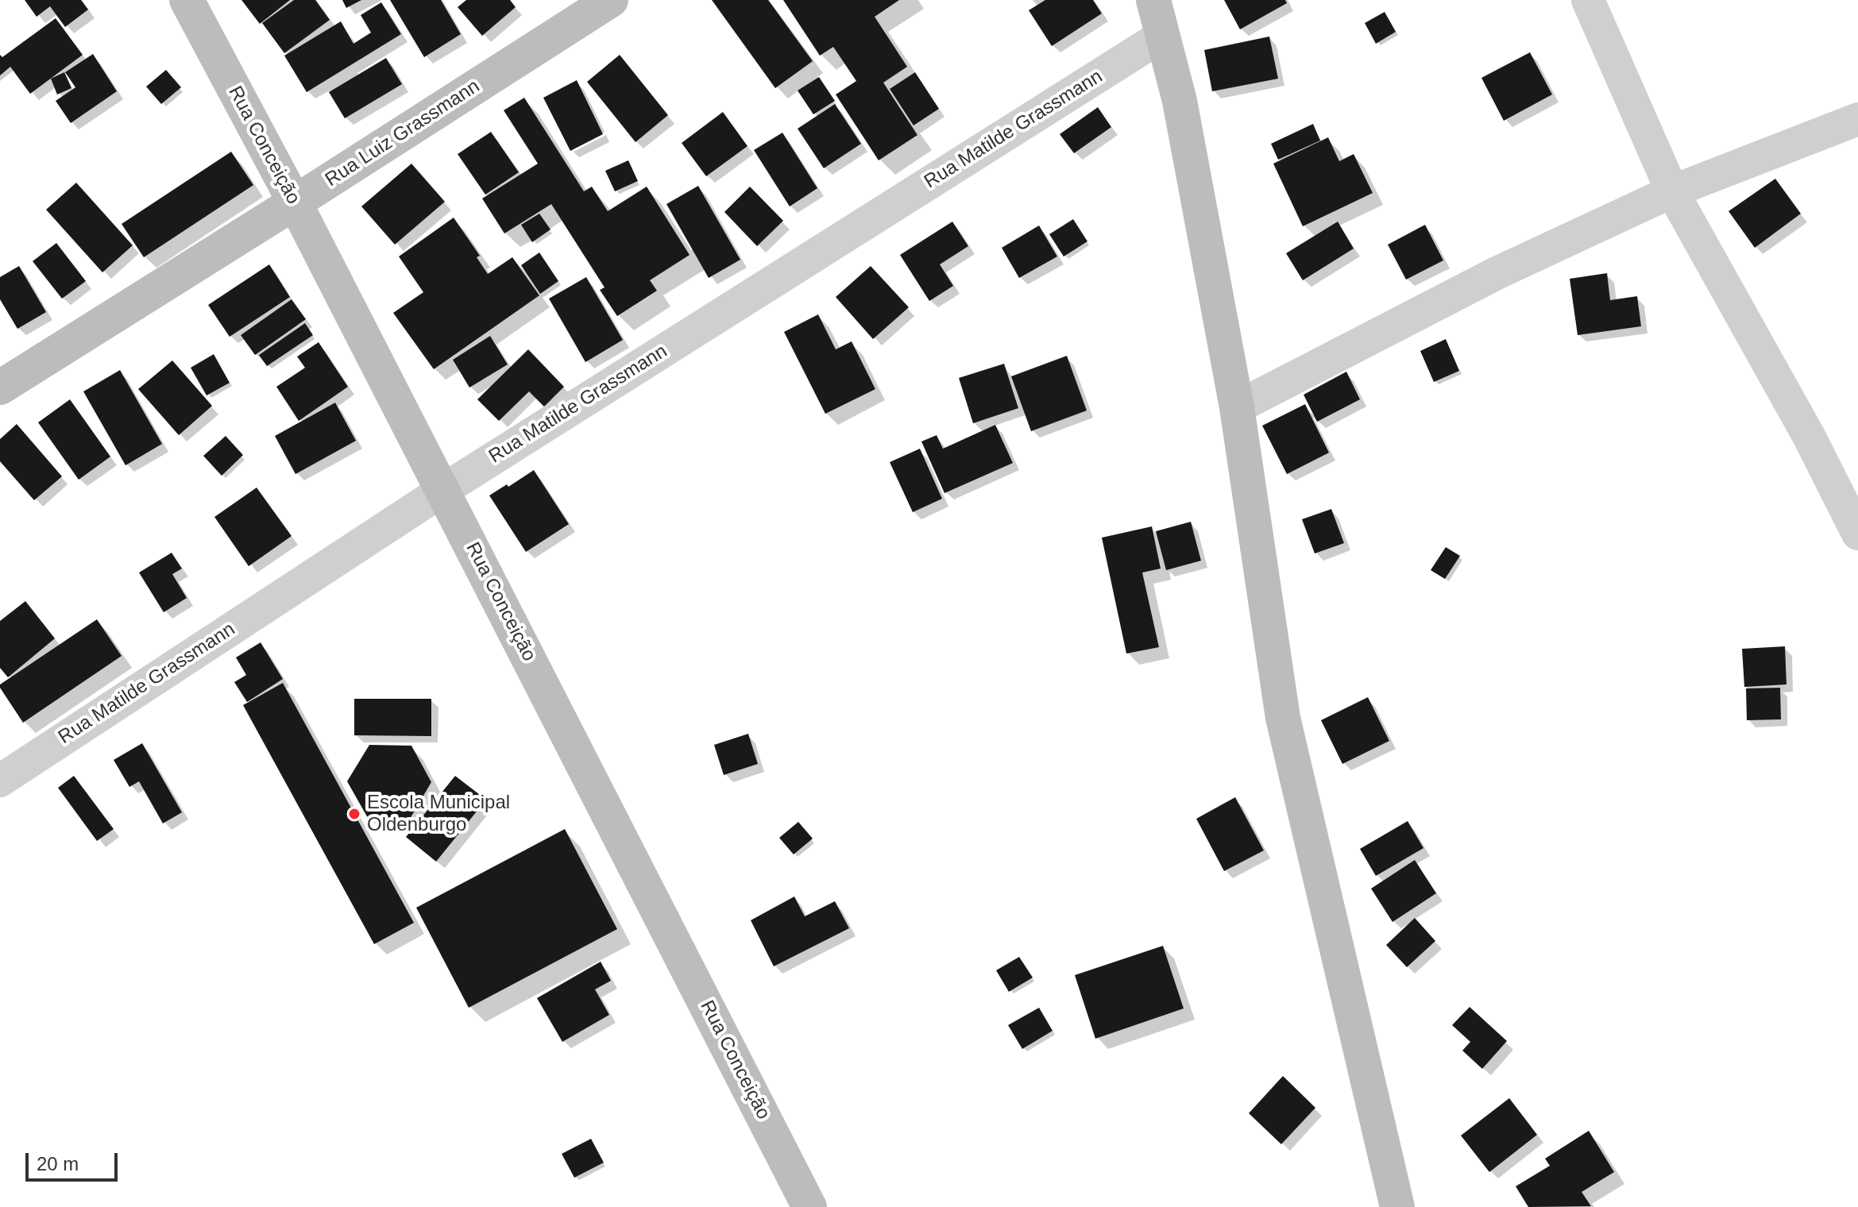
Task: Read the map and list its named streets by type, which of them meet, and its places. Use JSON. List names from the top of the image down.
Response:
{
  "streets": {
    "street": ["Rua Matilde Grassmann", "Rua Luiz Grassmann", "Rua Conceição"]
  },
  "crossings": [
    ["Rua Matilde Grassmann", "Rua Conceição"],
    ["Rua Luiz Grassmann", "Rua Conceição"]
  ],
  "places": ["Escola Municipal Oldenburgo"],
  "scale_bar": "20 m"
}
